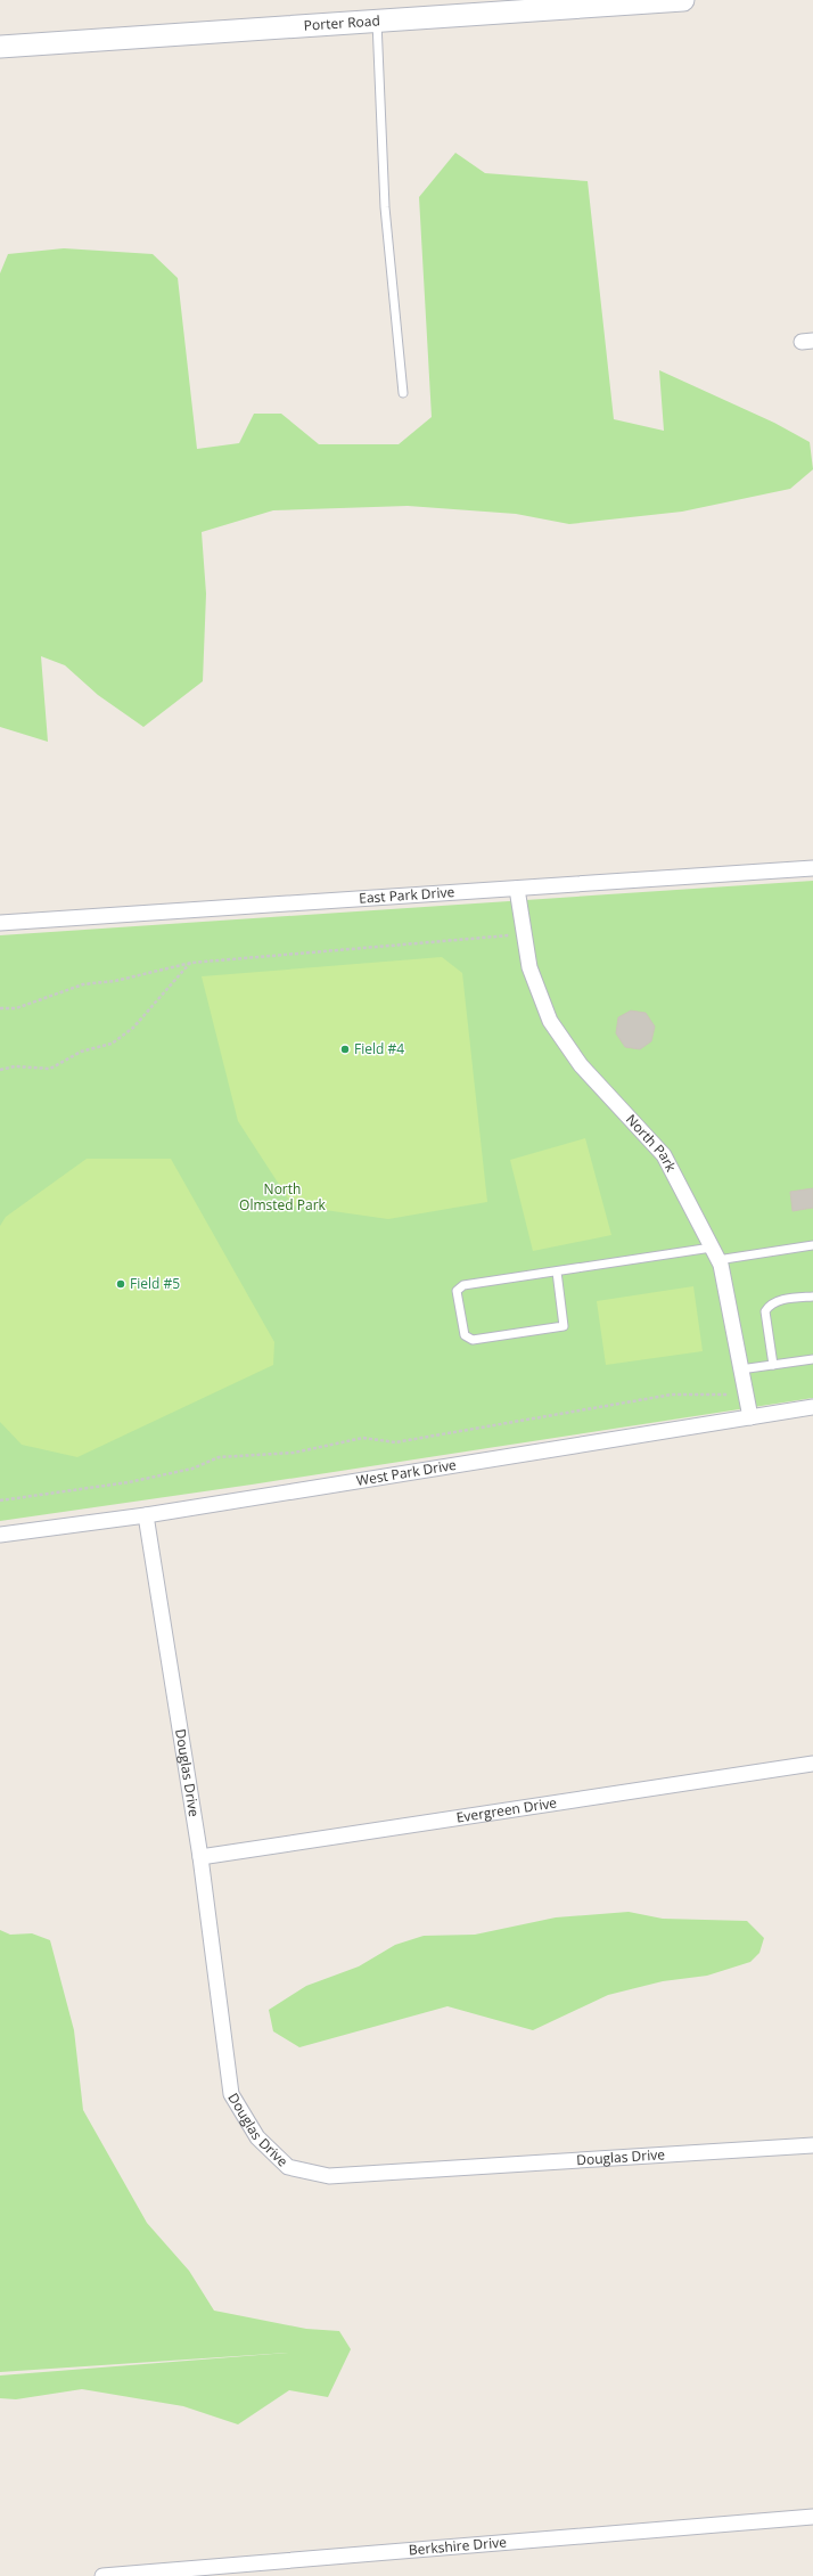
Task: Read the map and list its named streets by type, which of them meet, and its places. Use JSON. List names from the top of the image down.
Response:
{
  "streets": {
    "main road": ["Porter Road"],
    "street": [
      "East Park Drive",
      "North Park",
      "West Park Drive",
      "Douglas Drive",
      "Evergreen Drive",
      "Berkshire Drive"
    ]
  },
  "crossings": [
    ["East Park Drive", "North Park"],
    ["North Park", "West Park Drive"],
    ["West Park Drive", "Douglas Drive"],
    ["Douglas Drive", "Evergreen Drive"]
  ],
  "parks": ["North Olmsted Park"],
  "places": ["Field #4", "Field #5"]
}
